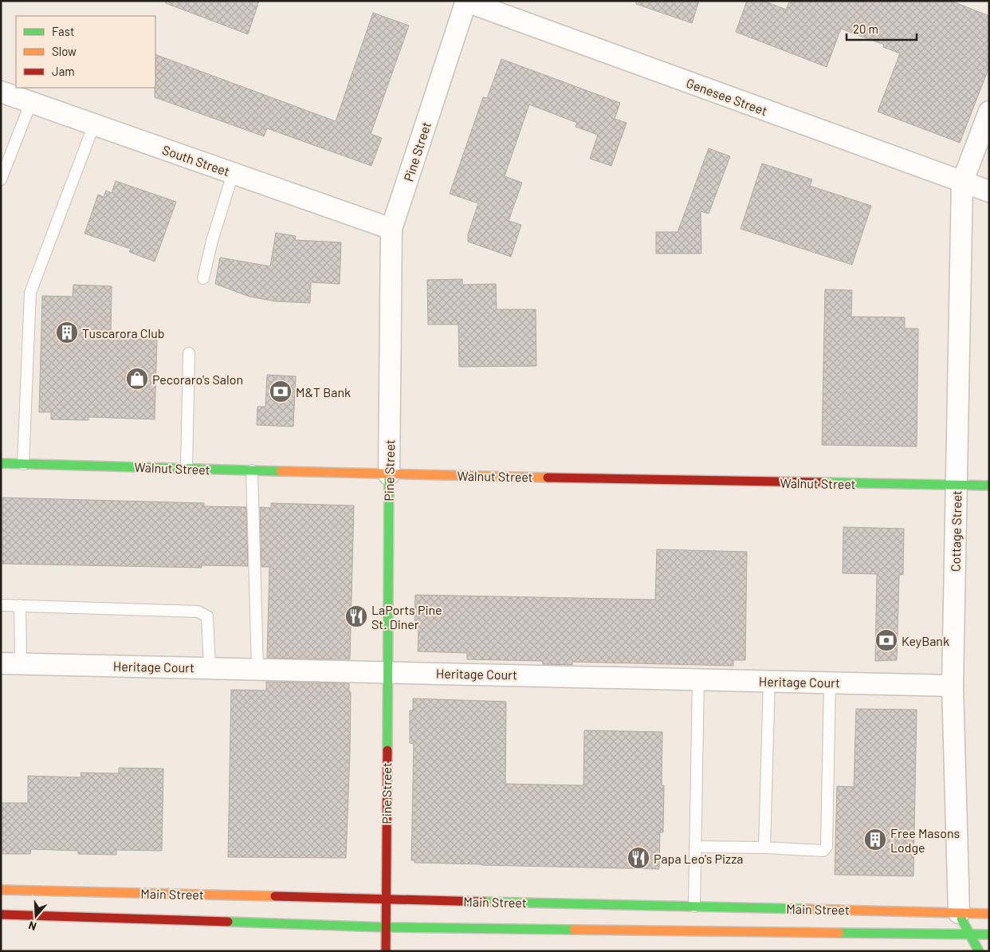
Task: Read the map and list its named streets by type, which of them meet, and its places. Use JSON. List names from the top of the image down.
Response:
{
  "streets": {
    "main road": [
      "Pine Street",
      "Walnut Street",
      "Cottage Street",
      "Main Street"
    ],
    "street": ["Genesee Street", "South Street", "Heritage Court"]
  },
  "crossings": [
    ["Genesee Street", "Pine Street"],
    ["Genesee Street", "Cottage Street"],
    ["Pine Street", "South Street"],
    ["Pine Street", "Walnut Street"],
    ["Pine Street", "Heritage Court"],
    ["Pine Street", "Main Street"],
    ["Walnut Street", "Cottage Street"],
    ["Cottage Street", "Heritage Court"],
    ["Cottage Street", "Main Street"]
  ],
  "places": {
    "building": ["Tuscarora Club", "Free Masons Lodge"],
    "shop": ["Pecoraro's Salon"],
    "bank": ["M&T Bank", "KeyBank"],
    "restaurant": ["LaPorts Pine St. Diner", "Papa Leo's Pizza"]
  },
  "legend": ["Fast", "Slow", "Jam"],
  "scale_bar": "20 m",
  "north": "bottom"
}
